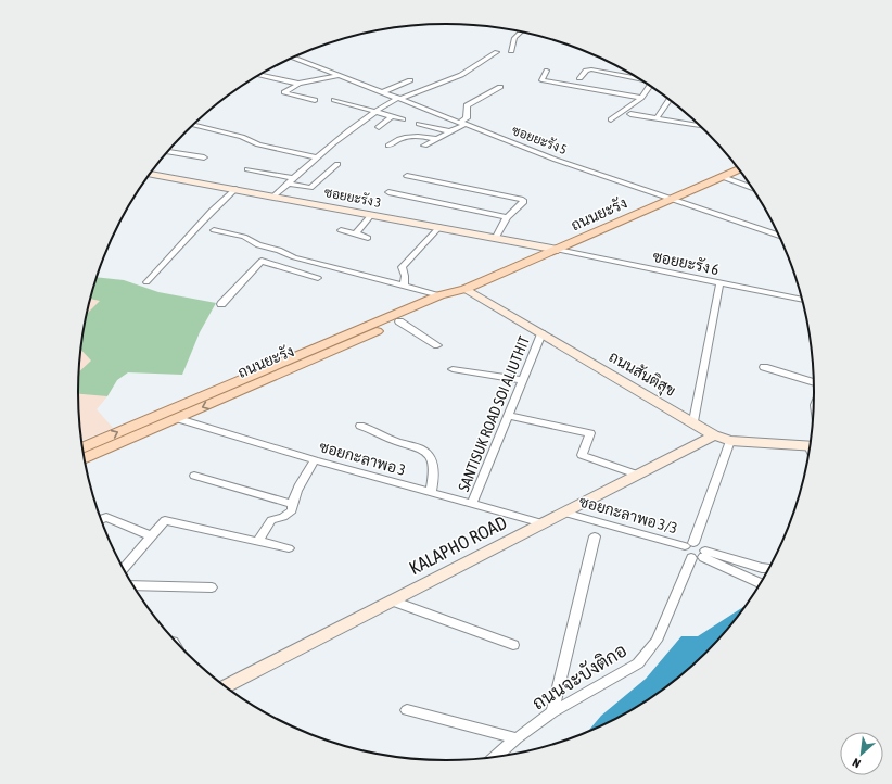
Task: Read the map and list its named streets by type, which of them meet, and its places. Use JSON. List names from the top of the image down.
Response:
{
  "streets": {
    "main road": ["ถนนยะรัง"],
    "street": [
      "ซอยยะรัง 5",
      "ซอยยะรัง 3",
      "ซอยยะรัง 6",
      "ถนนสันติสุข",
      "SANTISUK ROAD SOI ALIUTHIT",
      "ซอยกะลาพอ 3",
      "ซอยกะลาพอ 3/3",
      "KALAPHO ROAD",
      "ถนนจะบังติกอ"
    ]
  },
  "crossings": [
    ["ซอยยะรัง 5", "ถนนยะรัง"],
    ["ซอยยะรัง 3", "ถนนยะรัง"],
    ["ซอยยะรัง 3", "ซอยยะรัง 6"],
    ["ถนนยะรัง", "ซอยยะรัง 6"],
    ["ถนนยะรัง", "ถนนสันติสุข"],
    ["ถนนยะรัง", "ซอยกะลาพอ 3"],
    ["ถนนสันติสุข", "SANTISUK ROAD SOI ALIUTHIT"],
    ["ถนนสันติสุข", "KALAPHO ROAD"],
    ["SANTISUK ROAD SOI ALIUTHIT", "ซอยกะลาพอ 3"],
    ["ซอยกะลาพอ 3", "KALAPHO ROAD"],
    ["ซอยกะลาพอ 3/3", "KALAPHO ROAD"],
    ["ซอยกะลาพอ 3/3", "ถนนจะบังติกอ"]
  ],
  "north": "bottom left"
}
